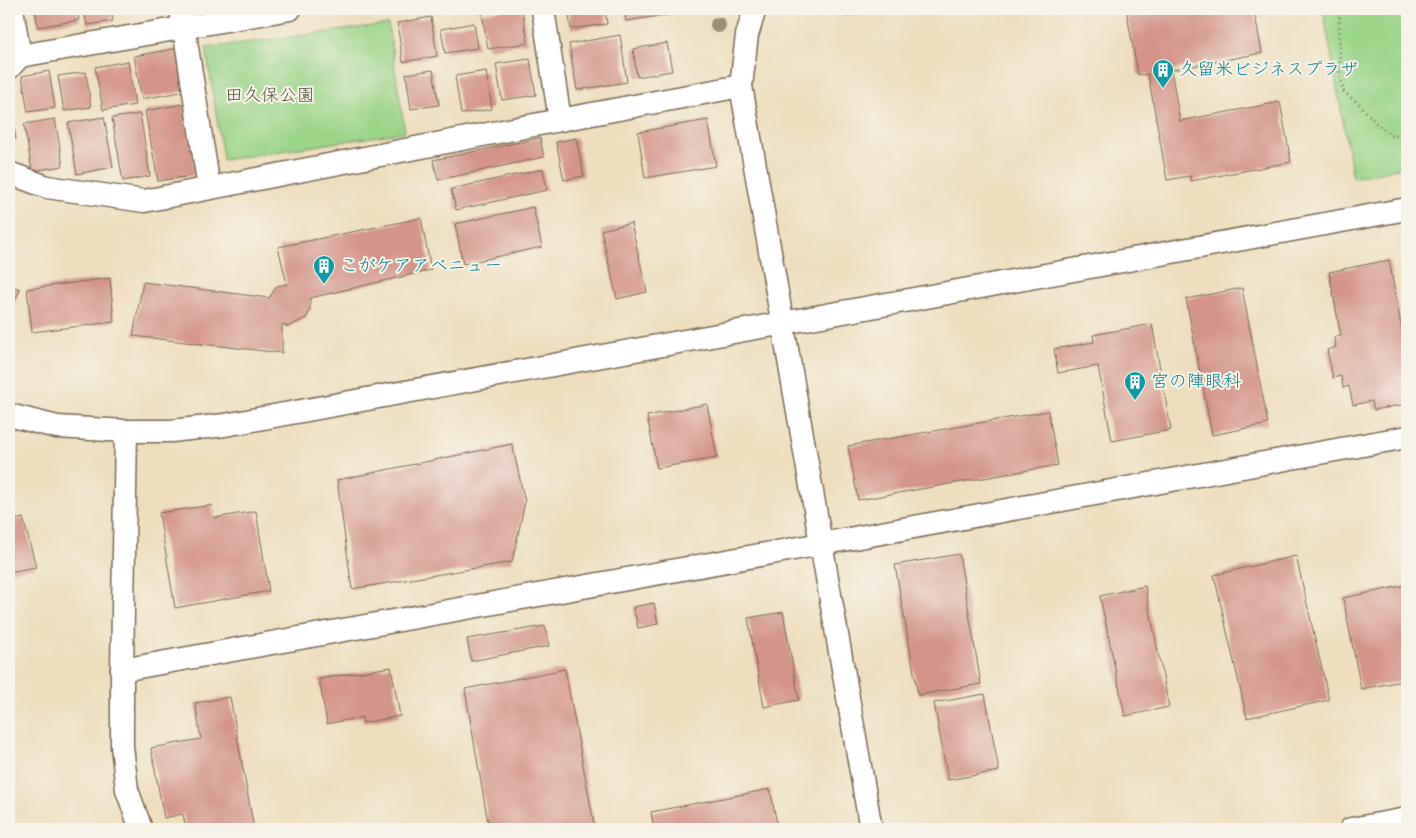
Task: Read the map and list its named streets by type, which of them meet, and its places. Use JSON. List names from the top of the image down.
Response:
{
  "parks": ["田久保公園"],
  "places": {
    "building": ["久留米ビジネスプラザ", "こがケアアベニュー", "宮の陣眼科"]
  }
}
